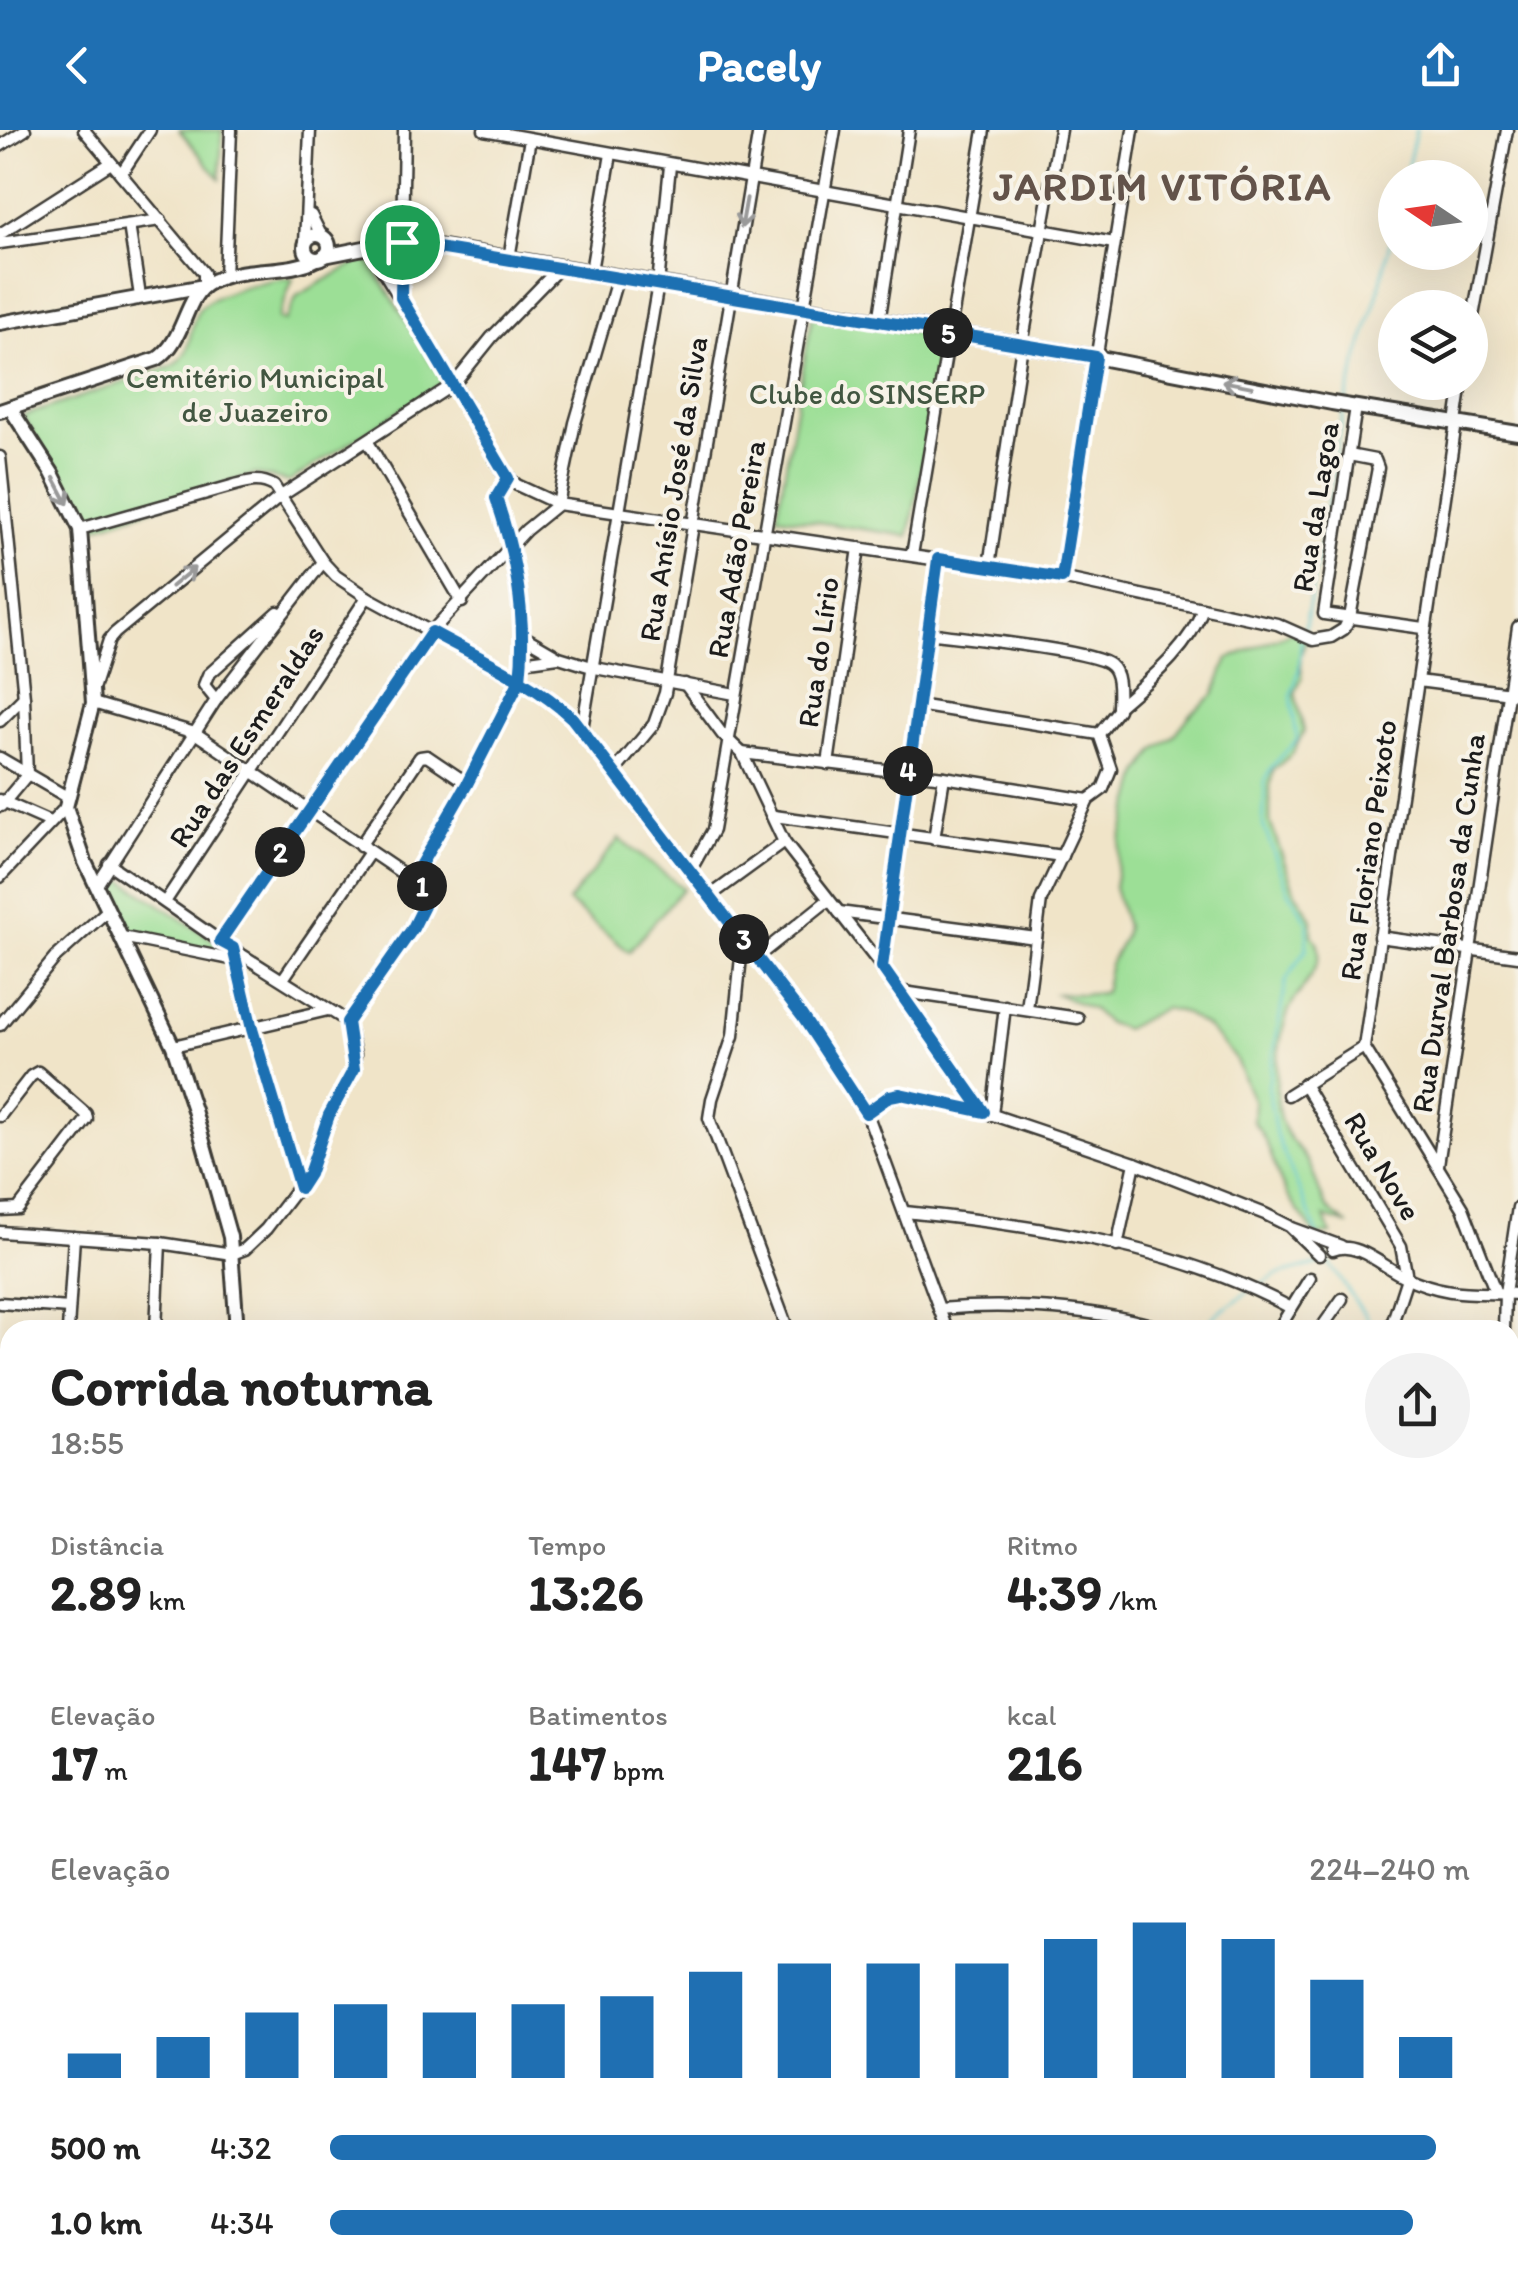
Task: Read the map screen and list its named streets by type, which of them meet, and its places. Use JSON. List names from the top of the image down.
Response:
{
  "streets": {
    "street": [
      "Rua Anísio José da Silva",
      "Rua da Lagoa",
      "Rua Adão Pereira",
      "Rua do Lírio",
      "Rua das Esmeraldas",
      "Rua Floriano Peixoto",
      "Rua Durval Barbosa da Cunha",
      "Rua Nove"
    ]
  },
  "districts": ["JARDIM VITÓRIA"],
  "parks": ["Cemitério Municipal de Juazeiro", "Clube do SINSERP"],
  "north": "left",
  "page": {
    "header": "Pacely",
    "pins": [
      "5",
      "4",
      "2",
      "1",
      "3"
    ],
    "heading": ["Corrida noturna", "18:55"],
    "stats": [
      ["Distância", "2.89 km"],
      ["Tempo", "13:26"],
      ["Ritmo", "4:39 /km"],
      ["Elevação", "17 m"],
      ["Batimentos", "147 bpm"],
      ["kcal", "216"]
    ],
    "chart": ["Elevação", "224–240 m"],
    "list": [
      {
        "name": "500 m",
        "note": "4:32"
      },
      {
        "name": "1.0 km",
        "note": "4:34"
      }
    ]
  }
}
